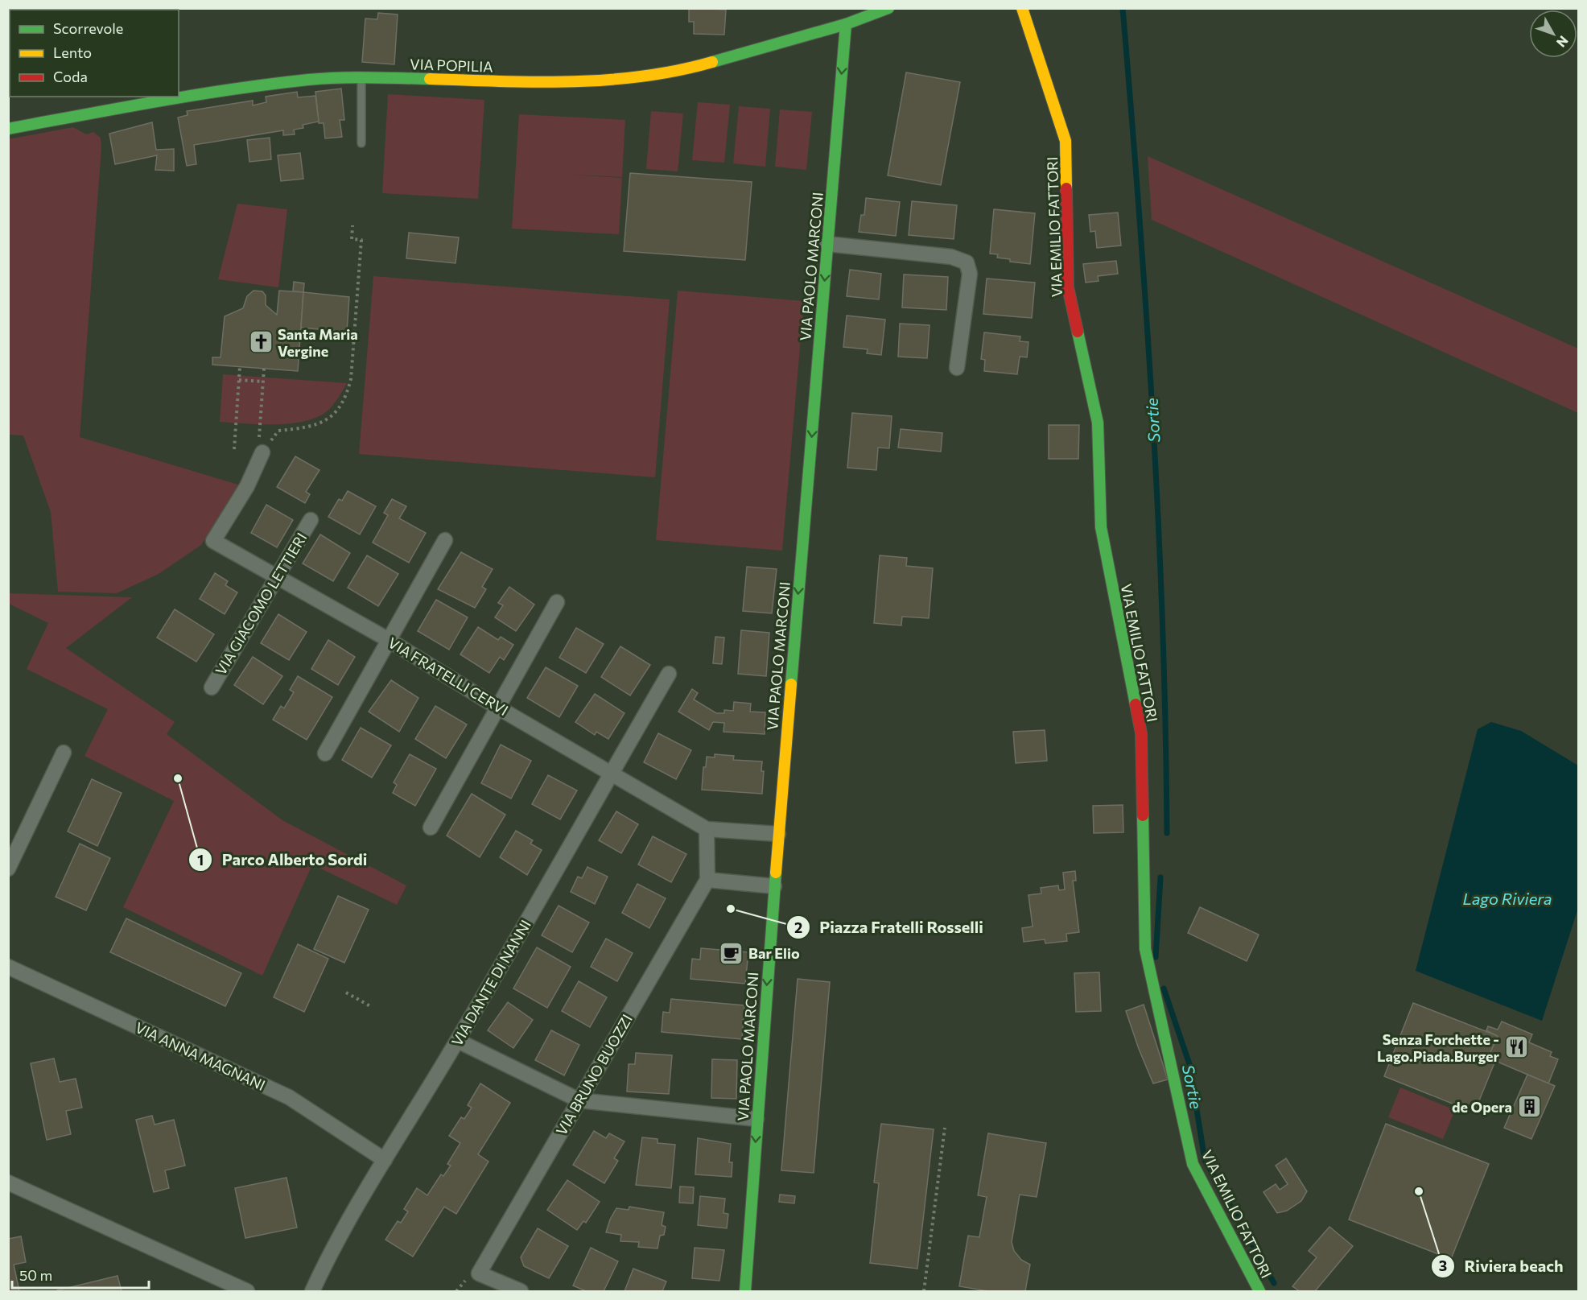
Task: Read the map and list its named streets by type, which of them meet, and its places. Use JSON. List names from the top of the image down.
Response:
{
  "streets": {
    "street": [
      "VIA POPILIA",
      "VIA EMILIO FATTORI",
      "VIA PAOLO MARCONI",
      "VIA GIACOMO LETTIERI",
      "VIA FRATELLI CERVI",
      "VIA DANTE DI NANNI",
      "VIA ANNA MAGNANI",
      "VIA BRUNO BUOZZI"
    ]
  },
  "crossings": [
    ["VIA POPILIA", "VIA PAOLO MARCONI"],
    ["VIA PAOLO MARCONI", "VIA FRATELLI CERVI"],
    ["VIA GIACOMO LETTIERI", "VIA FRATELLI CERVI"],
    ["VIA FRATELLI CERVI", "VIA DANTE DI NANNI"],
    ["VIA DANTE DI NANNI", "VIA ANNA MAGNANI"]
  ],
  "one_way": ["VIA PAOLO MARCONI"],
  "water": ["Sortie", "Lago Riviera"],
  "places": {
    "church": ["Santa Maria Vergine"],
    "other": ["Parco Alberto Sordi", "Piazza Fratelli Rosselli", "Riviera beach"],
    "cafe": ["Bar Elio"],
    "restaurant": ["Senza Forchette - Lago.Piada.Burger"],
    "building": ["de Opera"]
  },
  "legend": ["Scorrevole", "Lento", "Coda"],
  "scale_bar": "50 m",
  "north": "bottom right"
}
